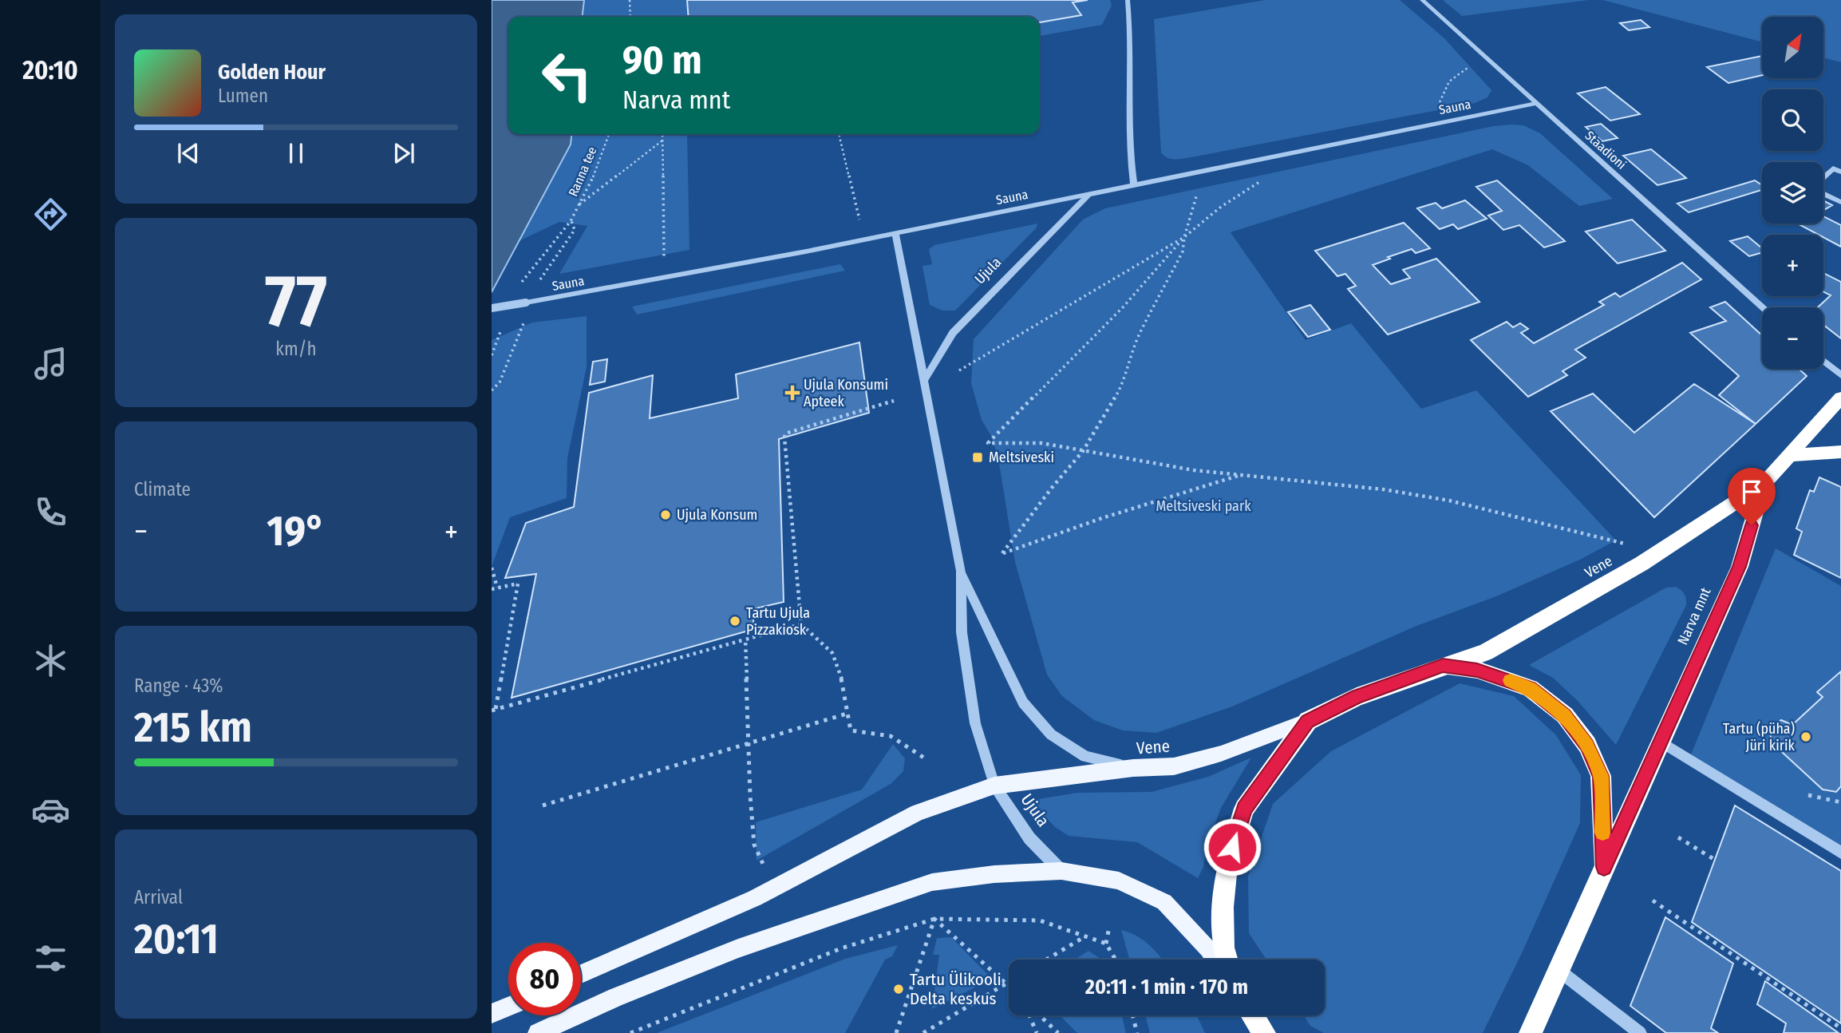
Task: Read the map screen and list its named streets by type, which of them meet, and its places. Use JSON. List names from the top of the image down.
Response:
{
  "streets": {
    "highway": ["Vene", "Narva mnt"],
    "street": ["Sauna", "Staadioni", "Ujula"],
    "path": ["Ranna tee"]
  },
  "crossings": [
    ["Sauna", "Staadioni"],
    ["Sauna", "Ujula"],
    ["Ujula", "Vene"],
    ["Vene", "Narva mnt"]
  ],
  "parks": ["Meltsiveski park"],
  "places": {
    "health": ["Ujula Konsumi Apteek"],
    "transit": ["Meltsiveski"],
    "other": [
      "Ujula Konsum",
      "Tartu Ujula Pizzakiosk",
      "Tartu (püha) Jüri kirik",
      "Tartu Ülikooli Delta keskus"
    ]
  },
  "north": "top right",
  "page": {
    "tabs": "20:10",
    "map_buttons": ["+", "−"],
    "turn": ["90 m", "Narva mnt"],
    "song": ["Golden Hour", "Lumen"],
    "tile": [
      ["77", "km/h"],
      "Climate",
      ["Range · 43%", "215 km"],
      ["Arrival", "20:11"]
    ],
    "heat": ["−", "19°", "+"],
    "limit": "80",
    "trip": "20:11 · 1 min · 170 m"
  }
}
